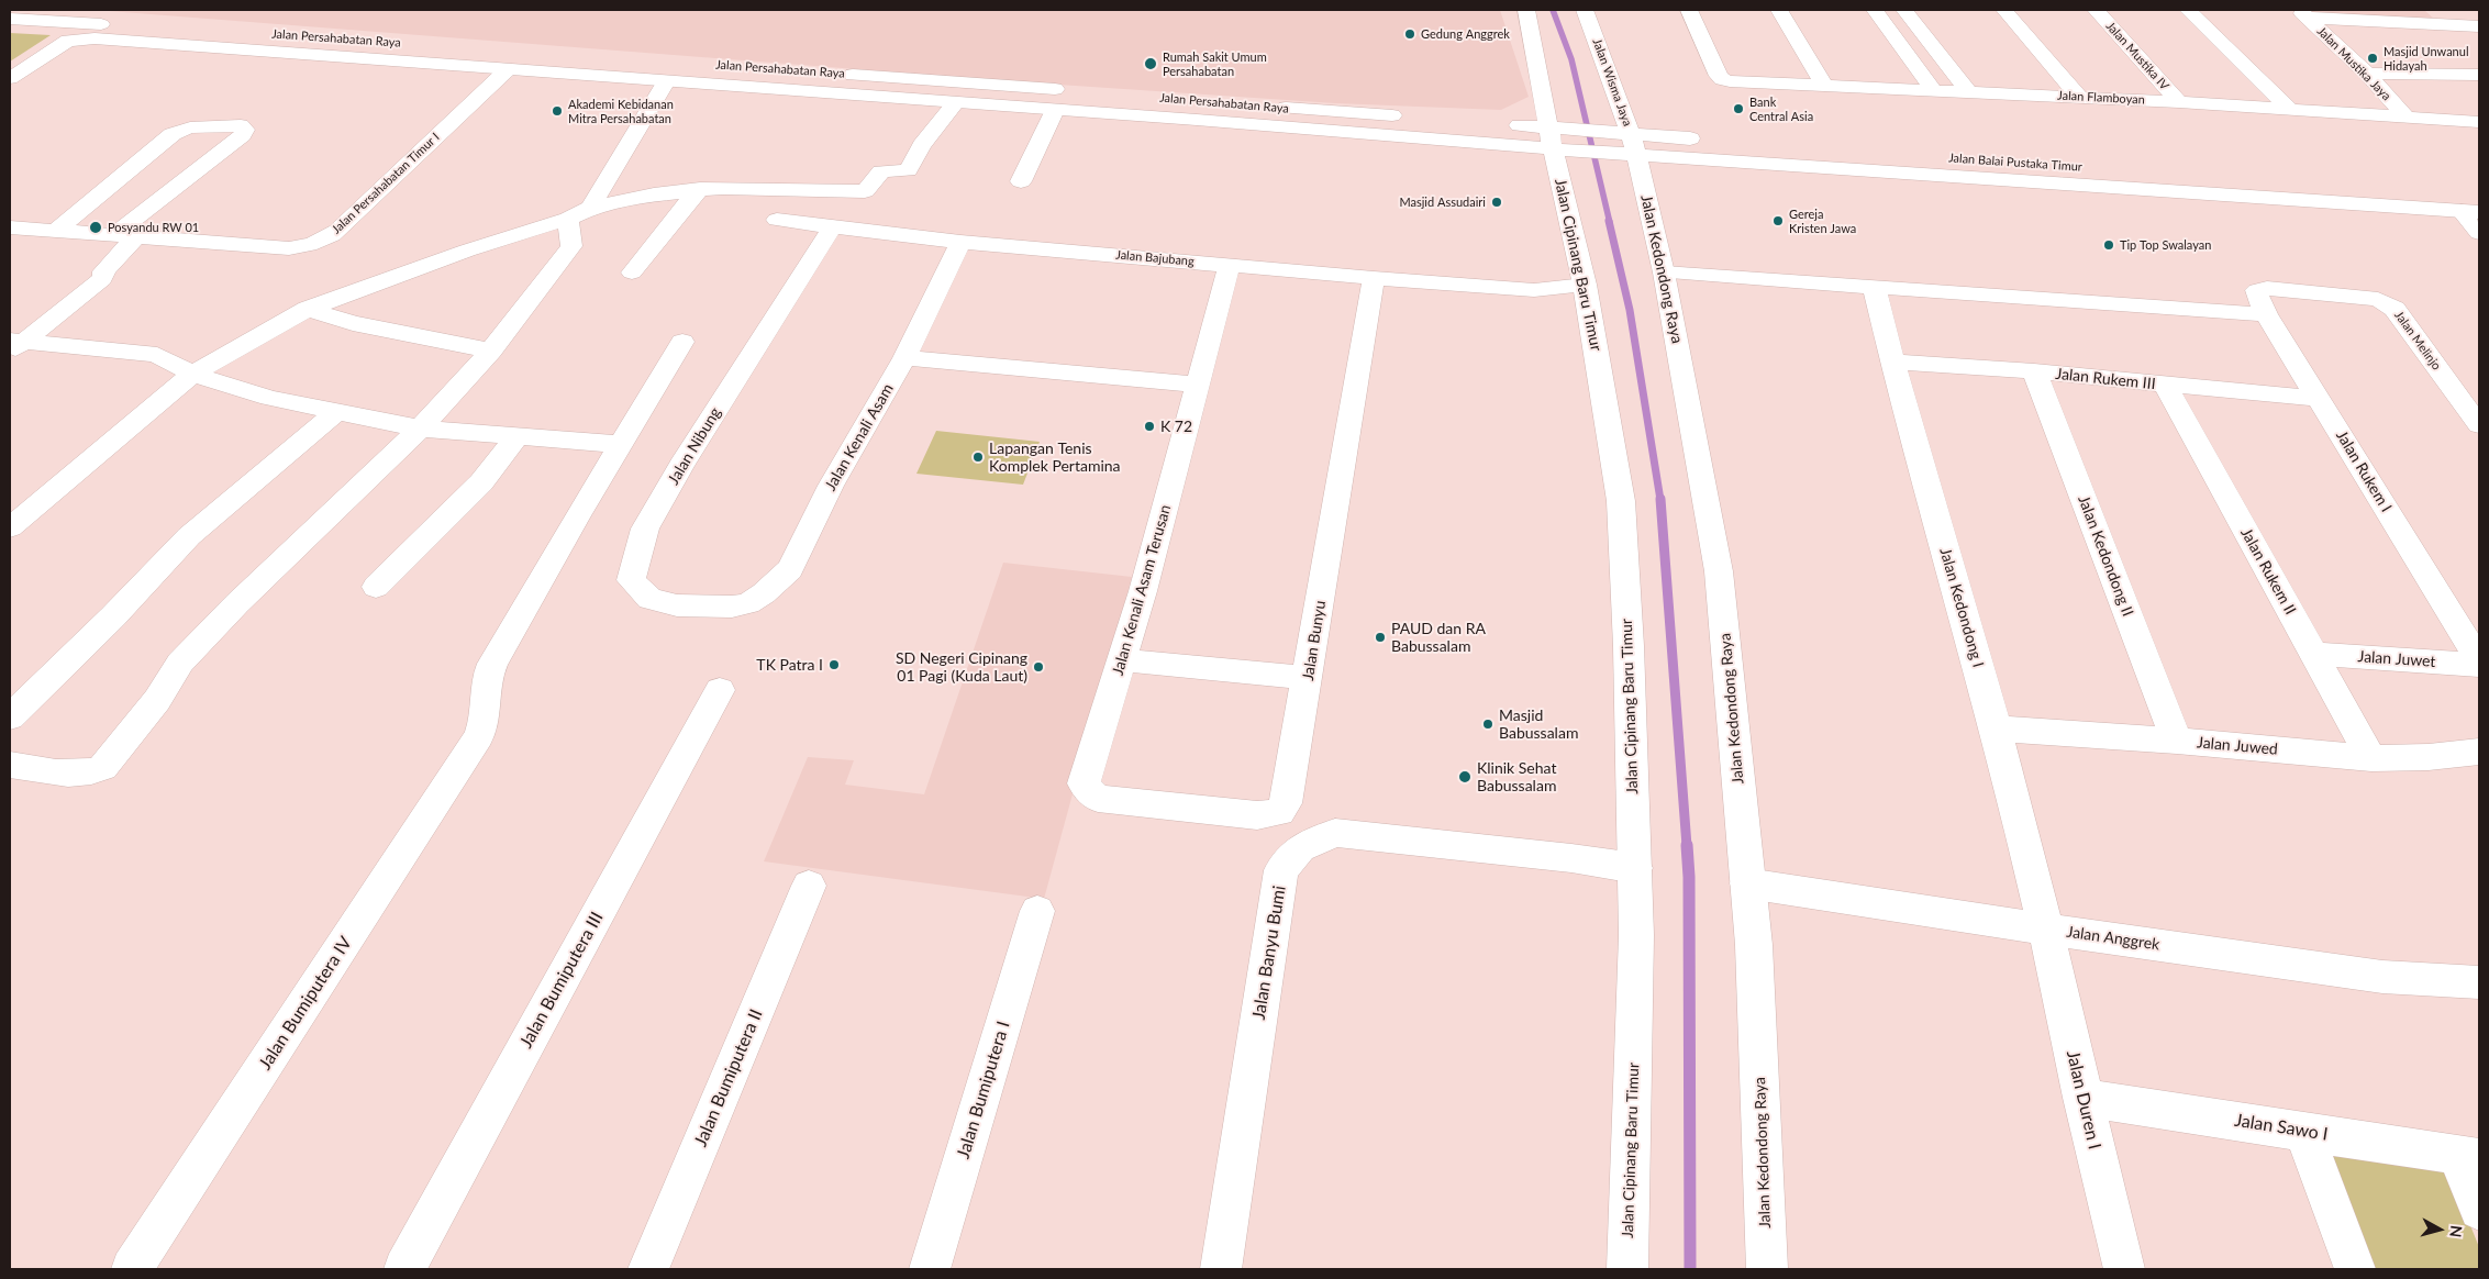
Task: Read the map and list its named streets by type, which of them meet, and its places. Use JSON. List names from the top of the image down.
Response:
{
  "streets": {
    "street": [
      "Jalan Persahabatan Raya",
      "Jalan Mustika IV",
      "Jalan Mustika Jaya",
      "Jalan Wisma Jaya",
      "Jalan Flamboyan",
      "Jalan Balai Pustaka Timur",
      "Jalan Persahabatan Timur I",
      "Jalan Bajubang",
      "Jalan Cipinang Baru Timur",
      "Jalan Kedondong Raya",
      "Jalan Melinjo",
      "Jalan Rukem III",
      "Jalan Kenali Asam",
      "Jalan Nibung",
      "Jalan Rukem I",
      "Jalan Kedondong II",
      "Jalan Rukem II",
      "Jalan Kenali Asam Terusan",
      "Jalan Kedondong I",
      "Jalan Bunyu",
      "Jalan Juwet",
      "Jalan Juwed",
      "Jalan Anggrek",
      "Jalan Banyu Bumi",
      "Jalan Bumiputera III",
      "Jalan Bumiputera IV",
      "Jalan Bumiputera II",
      "Jalan Bumiputera I",
      "Jalan Duren I",
      "Jalan Sawo I"
    ]
  },
  "crossings": [
    ["Jalan Persahabatan Raya", "Jalan Balai Pustaka Timur"],
    ["Jalan Persahabatan Raya", "Jalan Persahabatan Timur I"],
    ["Jalan Persahabatan Raya", "Jalan Cipinang Baru Timur"],
    ["Jalan Mustika IV", "Jalan Flamboyan"],
    ["Jalan Mustika Jaya", "Jalan Flamboyan"],
    ["Jalan Wisma Jaya", "Jalan Balai Pustaka Timur"],
    ["Jalan Wisma Jaya", "Jalan Kedondong Raya"],
    ["Jalan Balai Pustaka Timur", "Jalan Cipinang Baru Timur"],
    ["Jalan Balai Pustaka Timur", "Jalan Kedondong Raya"],
    ["Jalan Bajubang", "Jalan Cipinang Baru Timur"],
    ["Jalan Bajubang", "Jalan Kenali Asam"],
    ["Jalan Bajubang", "Jalan Nibung"],
    ["Jalan Bajubang", "Jalan Kenali Asam Terusan"],
    ["Jalan Bajubang", "Jalan Bunyu"],
    ["Jalan Cipinang Baru Timur", "Jalan Banyu Bumi"],
    ["Jalan Kedondong Raya", "Jalan Anggrek"],
    ["Jalan Melinjo", "Jalan Rukem I"],
    ["Jalan Rukem III", "Jalan Rukem I"],
    ["Jalan Rukem III", "Jalan Kedondong II"],
    ["Jalan Rukem III", "Jalan Rukem II"],
    ["Jalan Rukem III", "Jalan Kedondong I"],
    ["Jalan Kenali Asam", "Jalan Nibung"],
    ["Jalan Kedondong II", "Jalan Juwed"],
    ["Jalan Rukem II", "Jalan Juwet"],
    ["Jalan Rukem II", "Jalan Juwed"],
    ["Jalan Kenali Asam Terusan", "Jalan Bunyu"],
    ["Jalan Kedondong I", "Jalan Juwed"],
    ["Jalan Kedondong I", "Jalan Anggrek"],
    ["Jalan Kedondong I", "Jalan Duren I"],
    ["Jalan Anggrek", "Jalan Duren I"],
    ["Jalan Duren I", "Jalan Sawo I"]
  ],
  "places": [
    "Gedung Anggrek",
    "Masjid Unwanul Hidayah",
    "Rumah Sakit Umum Persahabatan",
    "Bank Central Asia",
    "Akademi Kebidanan Mitra Persahabatan",
    "Masjid Assudairi",
    "Gereja Kristen Jawa",
    "Posyandu RW 01",
    "Tip Top Swalayan",
    "K 72",
    "Lapangan Tenis Komplek Pertamina",
    "PAUD dan RA Babussalam",
    "TK Patra I",
    "SD Negeri Cipinang 01 Pagi (Kuda Laut)",
    "Masjid Babussalam",
    "Klinik Sehat Babussalam"
  ],
  "north": "right"
}
